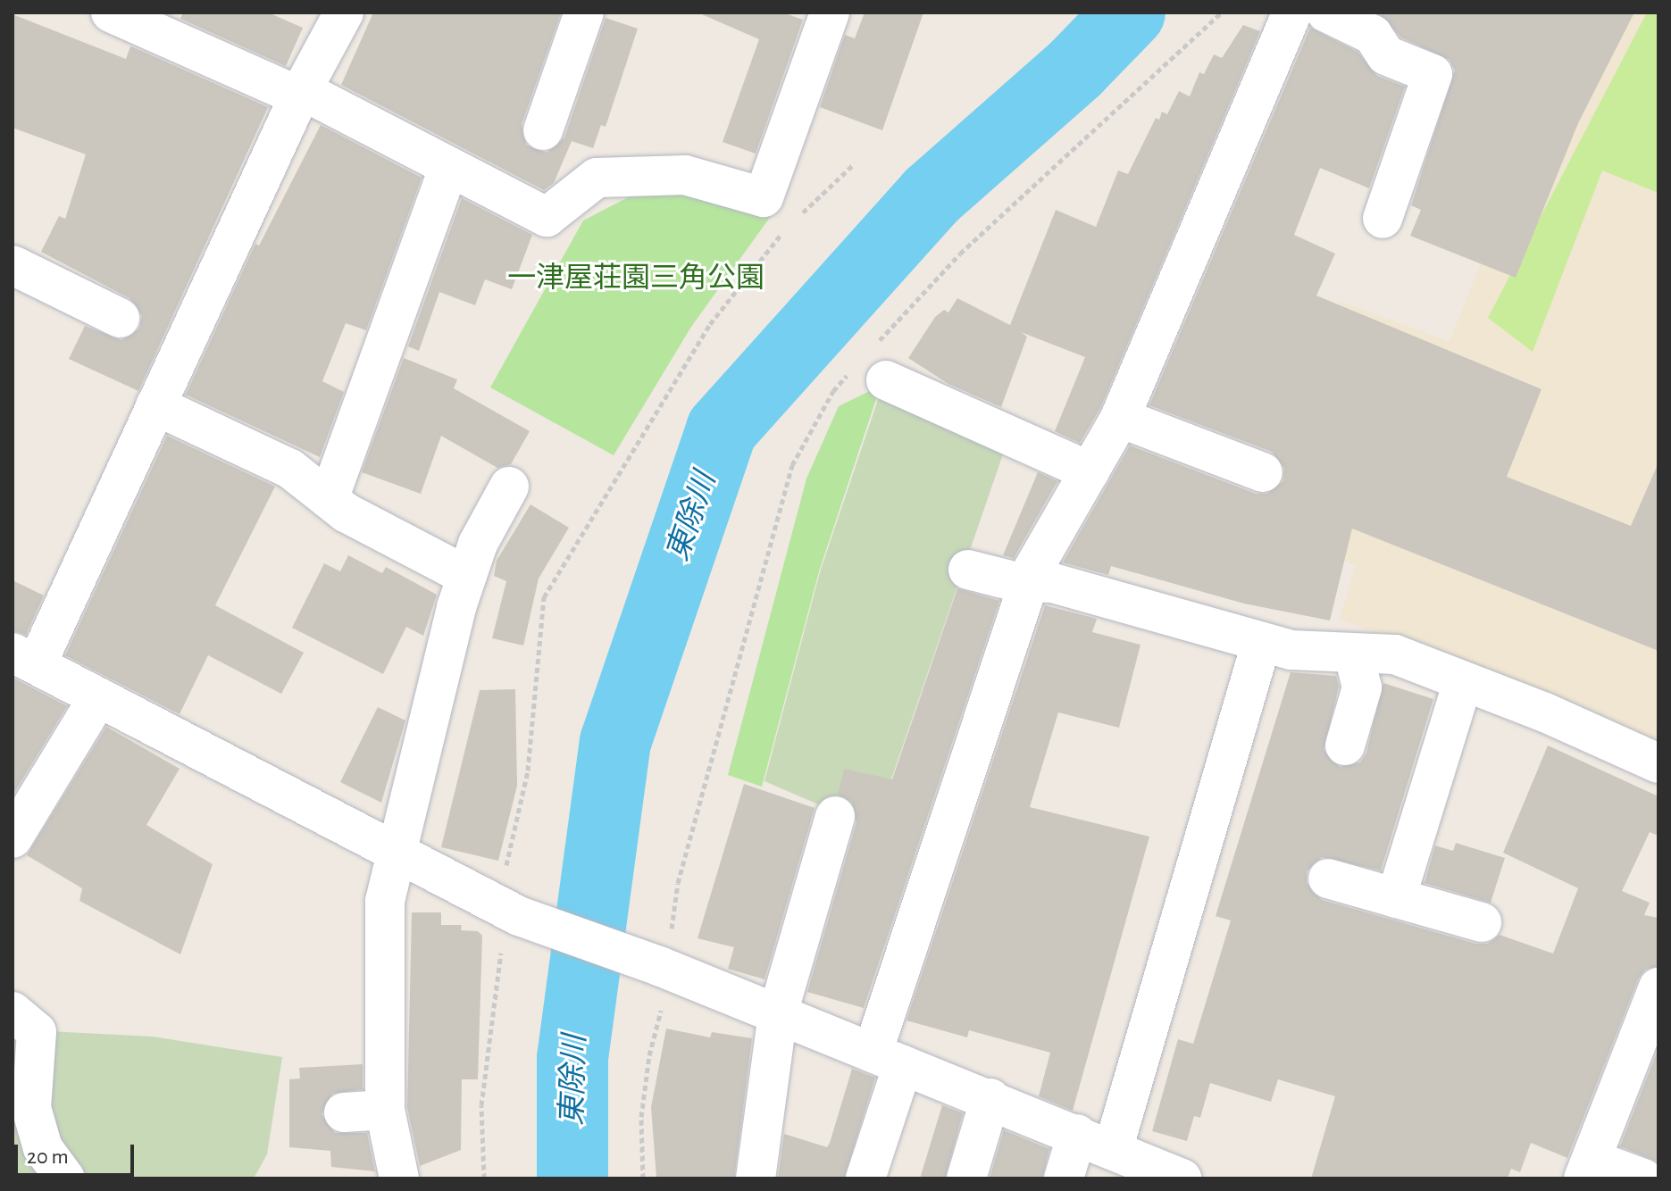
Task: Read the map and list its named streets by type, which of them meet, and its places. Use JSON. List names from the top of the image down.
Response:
{
  "water": ["東除川"],
  "parks": ["一津屋荘園三角公園"],
  "scale_bar": "20 m"
}
